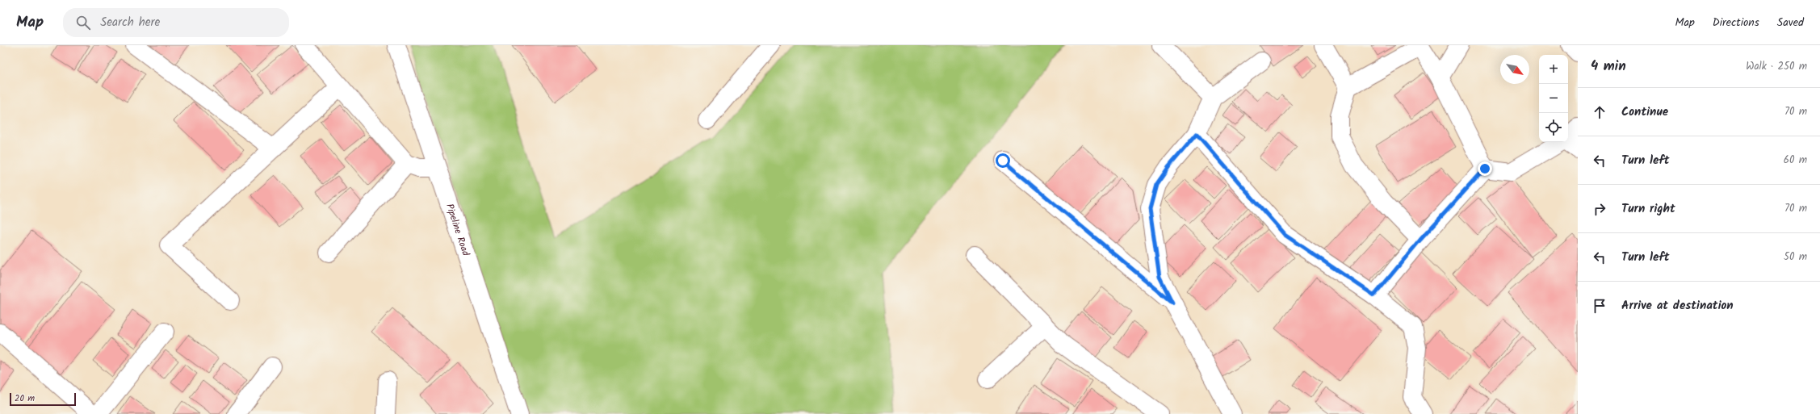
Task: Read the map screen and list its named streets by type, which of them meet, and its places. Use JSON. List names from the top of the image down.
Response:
{
  "streets": {
    "street": ["Pipeline Road"]
  },
  "scale_bar": "20 m",
  "north": "bottom right",
  "page": {
    "header": "Map",
    "search": "Search here",
    "nav": ["Map", "Directions", "Saved"],
    "heading": ["4 min", "Walk · 250 m"],
    "map_buttons": ["+", "−"],
    "list": [
      ["Continue", "70 m"],
      ["Turn left", "60 m"],
      ["Turn right", "70 m"],
      ["Turn left", "50 m"],
      "Arrive at destination"
    ],
    "scale": "20 m"
  }
}
